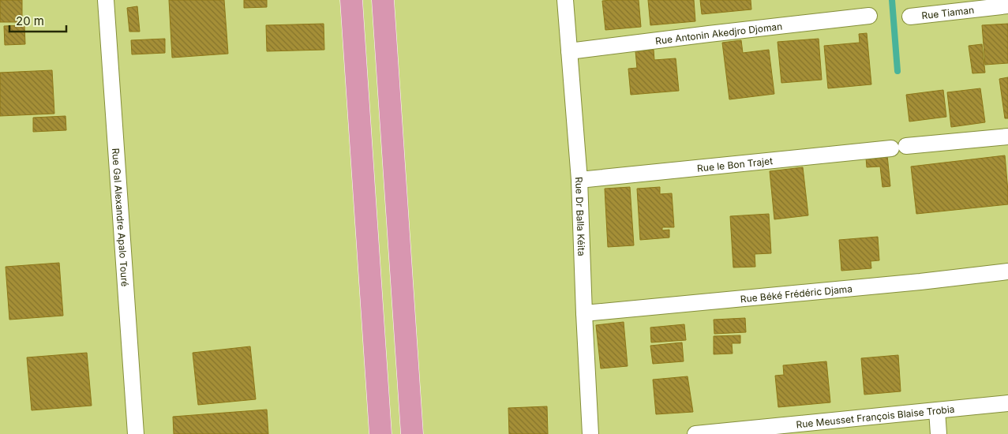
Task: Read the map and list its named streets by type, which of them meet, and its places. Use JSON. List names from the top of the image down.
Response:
{
  "streets": {
    "street": [
      "Rue Tiaman",
      "Rue Antonin Akedjro Djoman",
      "Rue le Bon Trajet",
      "Rue Gal Alexandre Apalo Touré",
      "Rue Dr Balla Kéita",
      "Rue Béké Frédéric Djama",
      "Rue Meusset François Blaise Trobia"
    ]
  },
  "crossings": [
    ["Rue Antonin Akedjro Djoman", "Rue Dr Balla Kéita"],
    ["Rue le Bon Trajet", "Rue Dr Balla Kéita"],
    ["Rue Dr Balla Kéita", "Rue Béké Frédéric Djama"]
  ],
  "scale_bar": "20 m"
}
